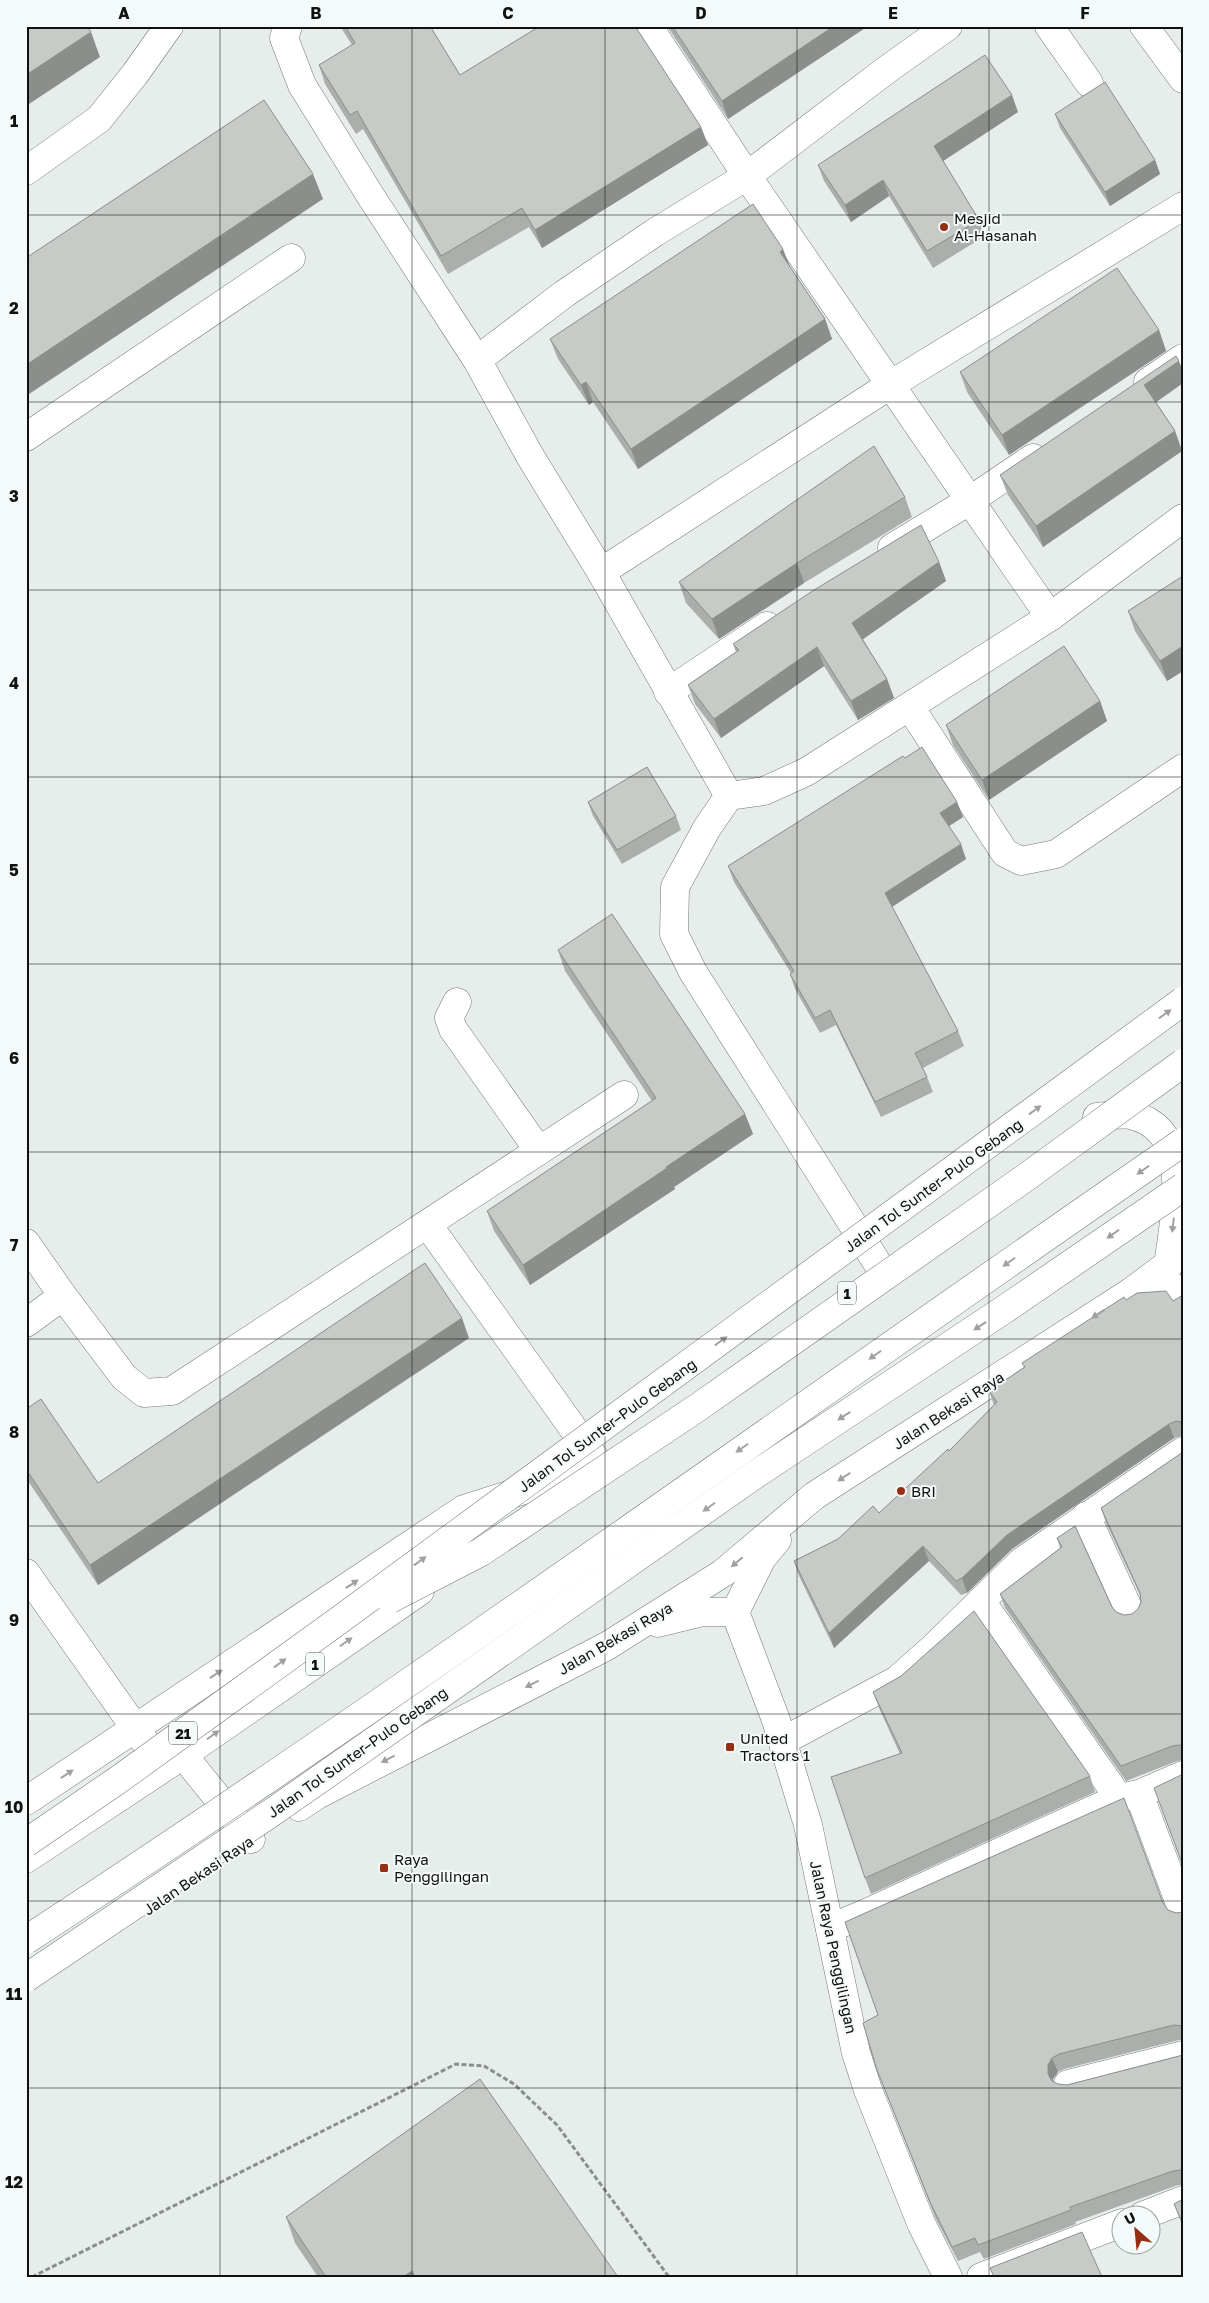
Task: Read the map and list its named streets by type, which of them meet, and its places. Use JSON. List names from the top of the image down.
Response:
{
  "streets": {
    "main road": [
      "Jalan Tol Sunter–Pulo Gebang",
      "1",
      "Jalan Bekasi Raya",
      "21",
      "Jalan Raya Penggilingan"
    ]
  },
  "places": {
    "other": ["Mesjid Al-Hasanah", "BRI"],
    "transit": ["United Tractors 1", "Raya Penggilingan"]
  },
  "north": "top left",
  "grid": {
    "columns": [
      "A",
      "B",
      "C",
      "D",
      "E",
      "F"
    ],
    "rows": [
      "1",
      "2",
      "3",
      "4",
      "5",
      "6",
      "7",
      "8",
      "9",
      "10",
      "11",
      "12"
    ]
  }
}
